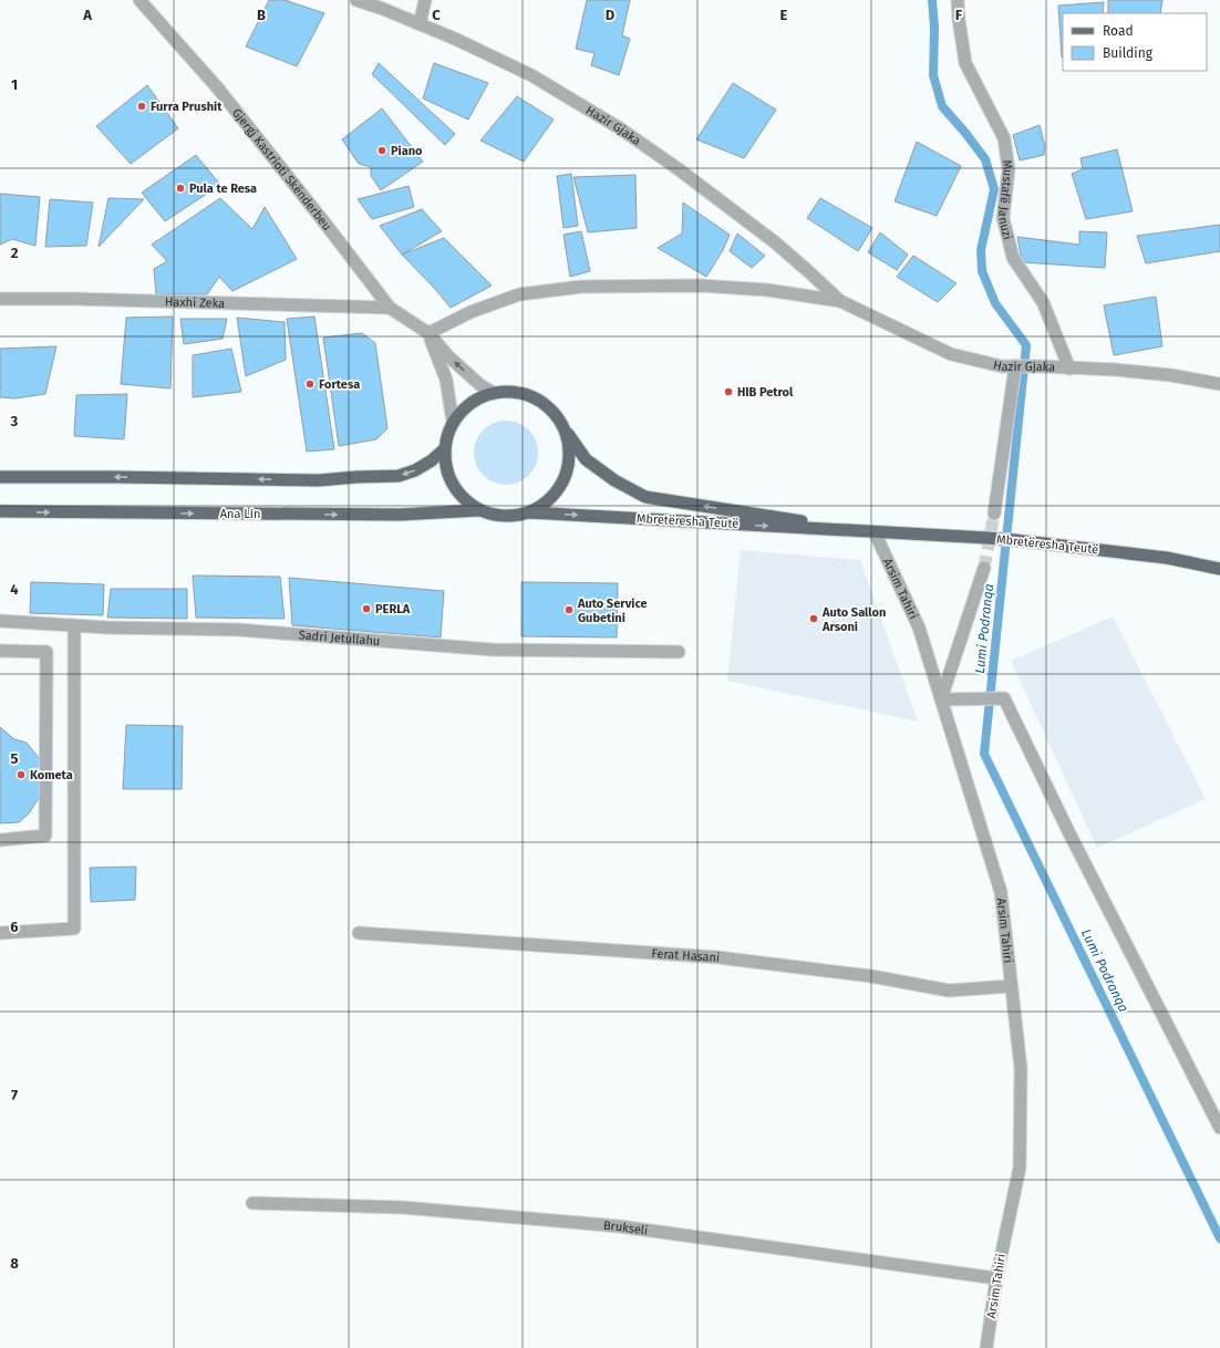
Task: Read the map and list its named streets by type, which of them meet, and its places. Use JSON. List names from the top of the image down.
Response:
{
  "streets": {
    "main road": ["Ana Lin", "Mbretëresha Teutë"],
    "street": [
      "Hazir Gjaka",
      "Gjergj Kastrioti Skënderbeu",
      "Mustafë Januzi",
      "Haxhi Zeka",
      "Arsim Tahiri",
      "Sadri Jetullahu",
      "Ferat Hasani",
      "Brukseli"
    ]
  },
  "crossings": [
    ["Hazir Gjaka", "Gjergj Kastrioti Skënderbeu"],
    ["Hazir Gjaka", "Mustafë Januzi"],
    ["Gjergj Kastrioti Skënderbeu", "Haxhi Zeka"],
    ["Gjergj Kastrioti Skënderbeu", "Ana Lin"],
    ["Gjergj Kastrioti Skënderbeu", "Mbretëresha Teutë"],
    ["Ana Lin", "Mbretëresha Teutë"],
    ["Mbretëresha Teutë", "Arsim Tahiri"],
    ["Arsim Tahiri", "Ferat Hasani"],
    ["Arsim Tahiri", "Brukseli"]
  ],
  "water": ["Lumi Podranqa"],
  "places": [
    "Furra Prushit",
    "Piano",
    "Pula te Resa",
    "Fortesa",
    "HIB Petrol",
    "PERLA",
    "Auto Service Gubetini",
    "Auto Sallon Arsoni",
    "Kometa"
  ],
  "legend": ["Road", "Building"],
  "grid": {
    "columns": [
      "A",
      "B",
      "C",
      "D",
      "E",
      "F"
    ],
    "rows": [
      "1",
      "2",
      "3",
      "4",
      "5",
      "6",
      "7",
      "8"
    ]
  }
}
